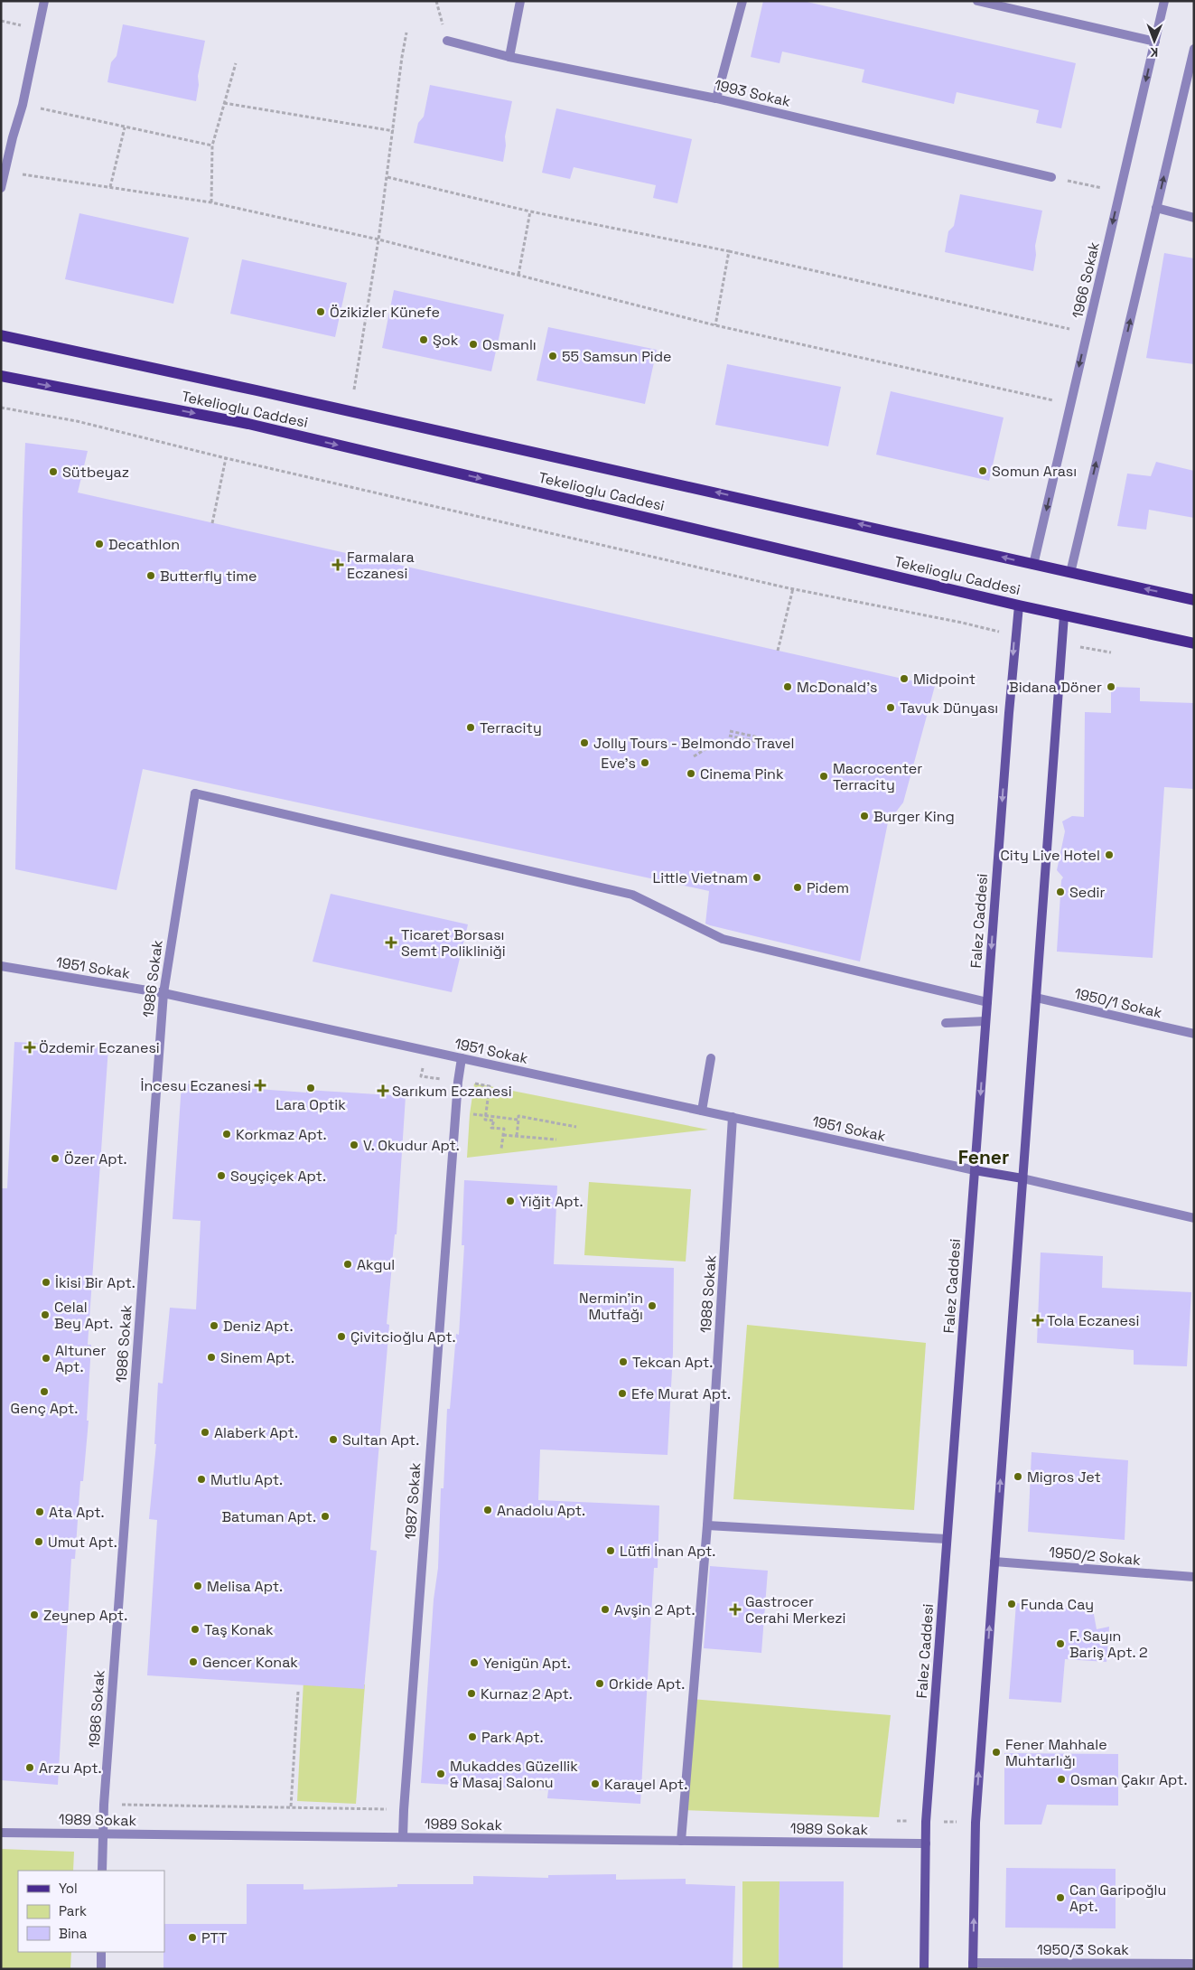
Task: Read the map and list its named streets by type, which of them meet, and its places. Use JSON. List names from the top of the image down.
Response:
{
  "streets": {
    "main road": ["Tekelioglu Caddesi"],
    "street": [
      "1993 Sokak",
      "1966 Sokak",
      "Falez Caddesi",
      "1951 Sokak",
      "1986 Sokak",
      "1950/1 Sokak",
      "1988 Sokak",
      "1987 Sokak",
      "1950/2 Sokak",
      "1989 Sokak",
      "1950/3 Sokak"
    ]
  },
  "crossings": [
    ["1966 Sokak", "Tekelioglu Caddesi"],
    ["Tekelioglu Caddesi", "Falez Caddesi"],
    ["Falez Caddesi", "1951 Sokak"],
    ["Falez Caddesi", "1986 Sokak"],
    ["Falez Caddesi", "1989 Sokak"],
    ["1951 Sokak", "1986 Sokak"],
    ["1951 Sokak", "1988 Sokak"],
    ["1951 Sokak", "1987 Sokak"],
    ["1986 Sokak", "1989 Sokak"],
    ["1988 Sokak", "1989 Sokak"],
    ["1987 Sokak", "1989 Sokak"]
  ],
  "districts": ["Fener"],
  "places": {
    "other": [
      "Özikizler Künefe",
      "Şok",
      "Osmanlı",
      "55 Samsun Pide",
      "Somun Arası",
      "Sütbeyaz",
      "Decathlon",
      "Butterfly time",
      "Midpoint",
      "McDonald's",
      "Bidana Döner",
      "Tavuk Dünyası",
      "Terracity",
      "Jolly Tours - Belmondo Travel",
      "Eve’s",
      "Cinema Pink",
      "Macrocenter Terracity",
      "Burger King",
      "City Live Hotel",
      "Little Vietnam",
      "Pidem",
      "Sedir",
      "Lara Optik",
      "Korkmaz Apt.",
      "V. Okudur Apt.",
      "Özer Apt.",
      "Soyçiçek Apt.",
      "Yiğit Apt.",
      "Akgul",
      "İkisi Bir Apt.",
      "Nermin'in Mutfağı",
      "Celal Bey Apt.",
      "Deniz Apt.",
      "Çivitcioğlu Apt.",
      "Sinem Apt.",
      "Altuner Apt.",
      "Tekcan Apt.",
      "Genç Apt.",
      "Efe Murat Apt.",
      "Alaberk Apt.",
      "Sultan Apt.",
      "Migros Jet",
      "Mutlu Apt.",
      "Anadolu Apt.",
      "Ata Apt.",
      "Batuman Apt.",
      "Umut Apt.",
      "Lütfi İnan Apt.",
      "Melisa Apt.",
      "Funda Cay",
      "Avşin 2 Apt.",
      "Zeynep Apt.",
      "Taş Konak",
      "F. Sayın Bariş Apt. 2",
      "Gencer Konak",
      "Yenigün Apt.",
      "Orkide Apt.",
      "Kurnaz 2 Apt.",
      "Park Apt.",
      "Fener Mahhale Muhtarlığı",
      "Arzu Apt.",
      "Mukaddes Güzellik & Masaj Salonu",
      "Osman Çakır Apt.",
      "Karayel Apt.",
      "Can Garipoğlu Apt.",
      "PTT"
    ],
    "health": [
      "Farmalara Eczanesi",
      "Ticaret Borsası Semt Polikliniği",
      "Özdemir Eczanesi",
      "İncesu Eczanesi",
      "Sarıkum Eczanesi",
      "Tola Eczanesi",
      "Gastrocer Cerahi Merkezi"
    ]
  },
  "legend": ["Yol", "Park", "Bina"],
  "north": "bottom"
}
